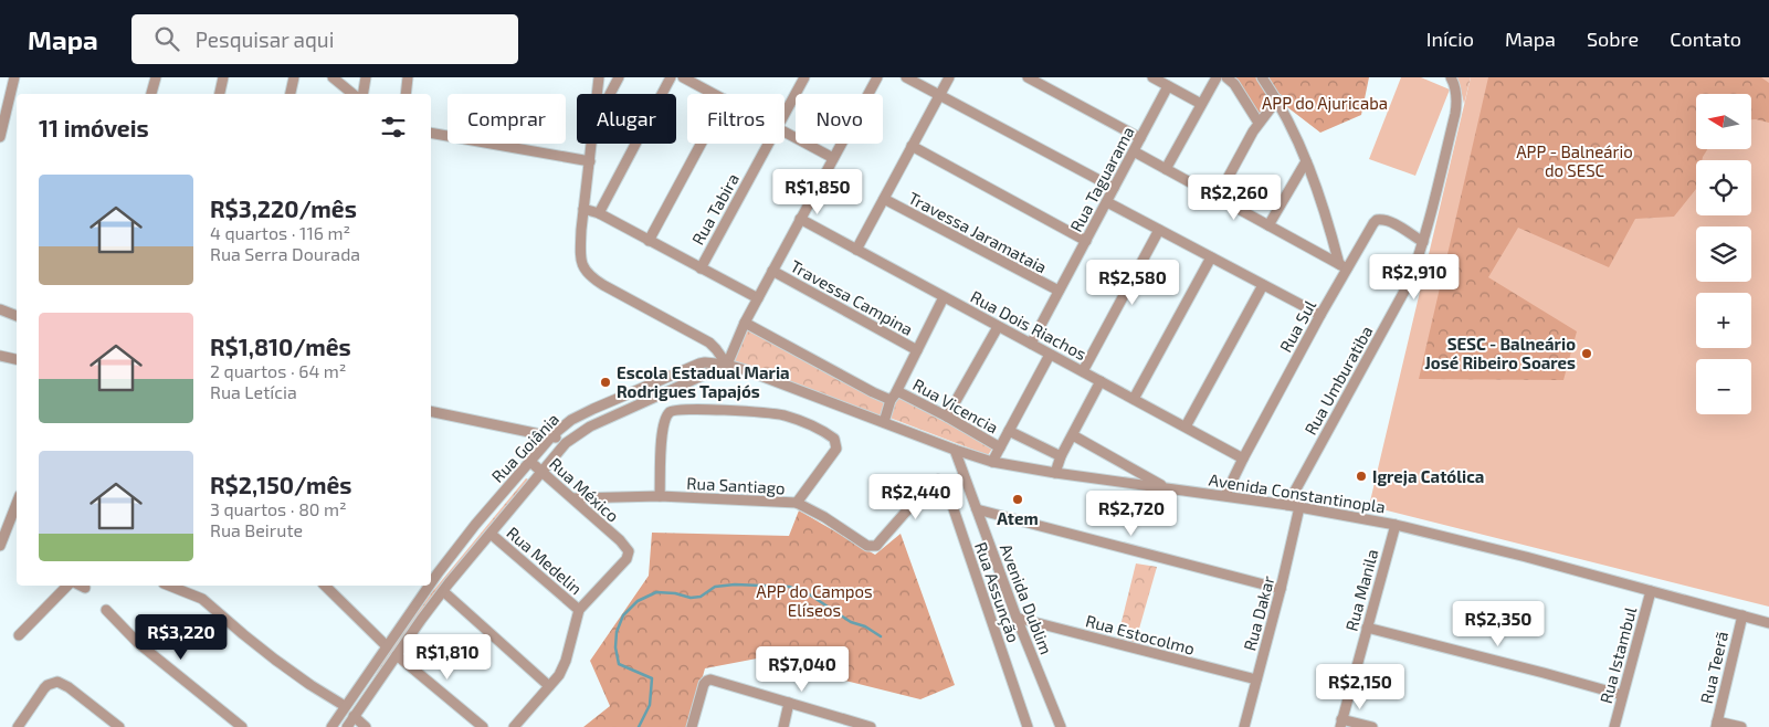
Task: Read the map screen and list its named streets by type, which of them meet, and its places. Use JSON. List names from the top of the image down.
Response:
{
  "streets": {
    "street": [
      "Rua Taguarama",
      "Rua Tabira",
      "Travessa Jaramataia",
      "Travessa Campina",
      "Rua Dois Riachos",
      "Rua Sul",
      "Rua Umburatiba",
      "Rua Vicencia",
      "Rua Goiânia",
      "Rua Santiago",
      "Rua México",
      "Avenida Constantinopla",
      "Rua Medelin",
      "Rua Manila",
      "Rua Assunção",
      "Avenida Dublim",
      "Rua Dakar",
      "Rua Estocolmo",
      "Rua Istambul",
      "Rua Teerã"
    ]
  },
  "crossings": [
    ["Rua Taguarama", "Travessa Jaramataia"],
    ["Rua Taguarama", "Rua Dois Riachos"],
    ["Rua Dois Riachos", "Rua Sul"],
    ["Rua Sul", "Rua Umburatiba"],
    ["Rua Sul", "Avenida Constantinopla"],
    ["Rua Umburatiba", "Avenida Constantinopla"],
    ["Rua Goiânia", "Rua México"],
    ["Rua Goiânia", "Avenida Constantinopla"],
    ["Rua Goiânia", "Rua Medelin"],
    ["Rua Santiago", "Rua México"],
    ["Rua Santiago", "Rua Assunção"],
    ["Rua México", "Rua Medelin"],
    ["Avenida Constantinopla", "Rua Manila"],
    ["Avenida Constantinopla", "Avenida Dublim"],
    ["Avenida Constantinopla", "Rua Dakar"],
    ["Avenida Constantinopla", "Rua Istambul"],
    ["Avenida Constantinopla", "Rua Teerã"],
    ["Avenida Dublim", "Rua Estocolmo"],
    ["Rua Dakar", "Rua Estocolmo"]
  ],
  "parks": ["APP do Ajuricaba", "APP - Balneário do SESC", "APP do Campos Elíseos"],
  "places": [
    "SESC - Balneário José Ribeiro Soares",
    "Escola Estadual Maria Rodrigues Tapajós",
    "Igreja Católica",
    "Atem"
  ],
  "north": "left",
  "page": {
    "header": "Mapa",
    "search": "Pesquisar aqui",
    "nav": [
      "Início",
      "Mapa",
      "Sobre",
      "Contato"
    ],
    "map_buttons": ["+", "−"],
    "chip": [
      "Comprar",
      "Alugar",
      "Filtros",
      "Novo"
    ],
    "heading": "11 imóveis",
    "list": [
      {
        "name": "R$3,220/mês",
        "note": "4 quartos · 116 m² · Rua Serra Dourada"
      },
      {
        "name": "R$1,810/mês",
        "note": "2 quartos · 64 m² · Rua Letícia"
      },
      {
        "name": "R$2,150/mês",
        "note": "3 quartos · 80 m² · Rua Beirute"
      }
    ],
    "price": [
      "R$1,850",
      "R$2,260",
      "R$2,910",
      "R$2,580",
      "R$2,440",
      "R$2,720",
      "R$2,350",
      "R$3,220",
      "R$1,810",
      "R$7,040",
      "R$2,150"
    ]
  }
}
